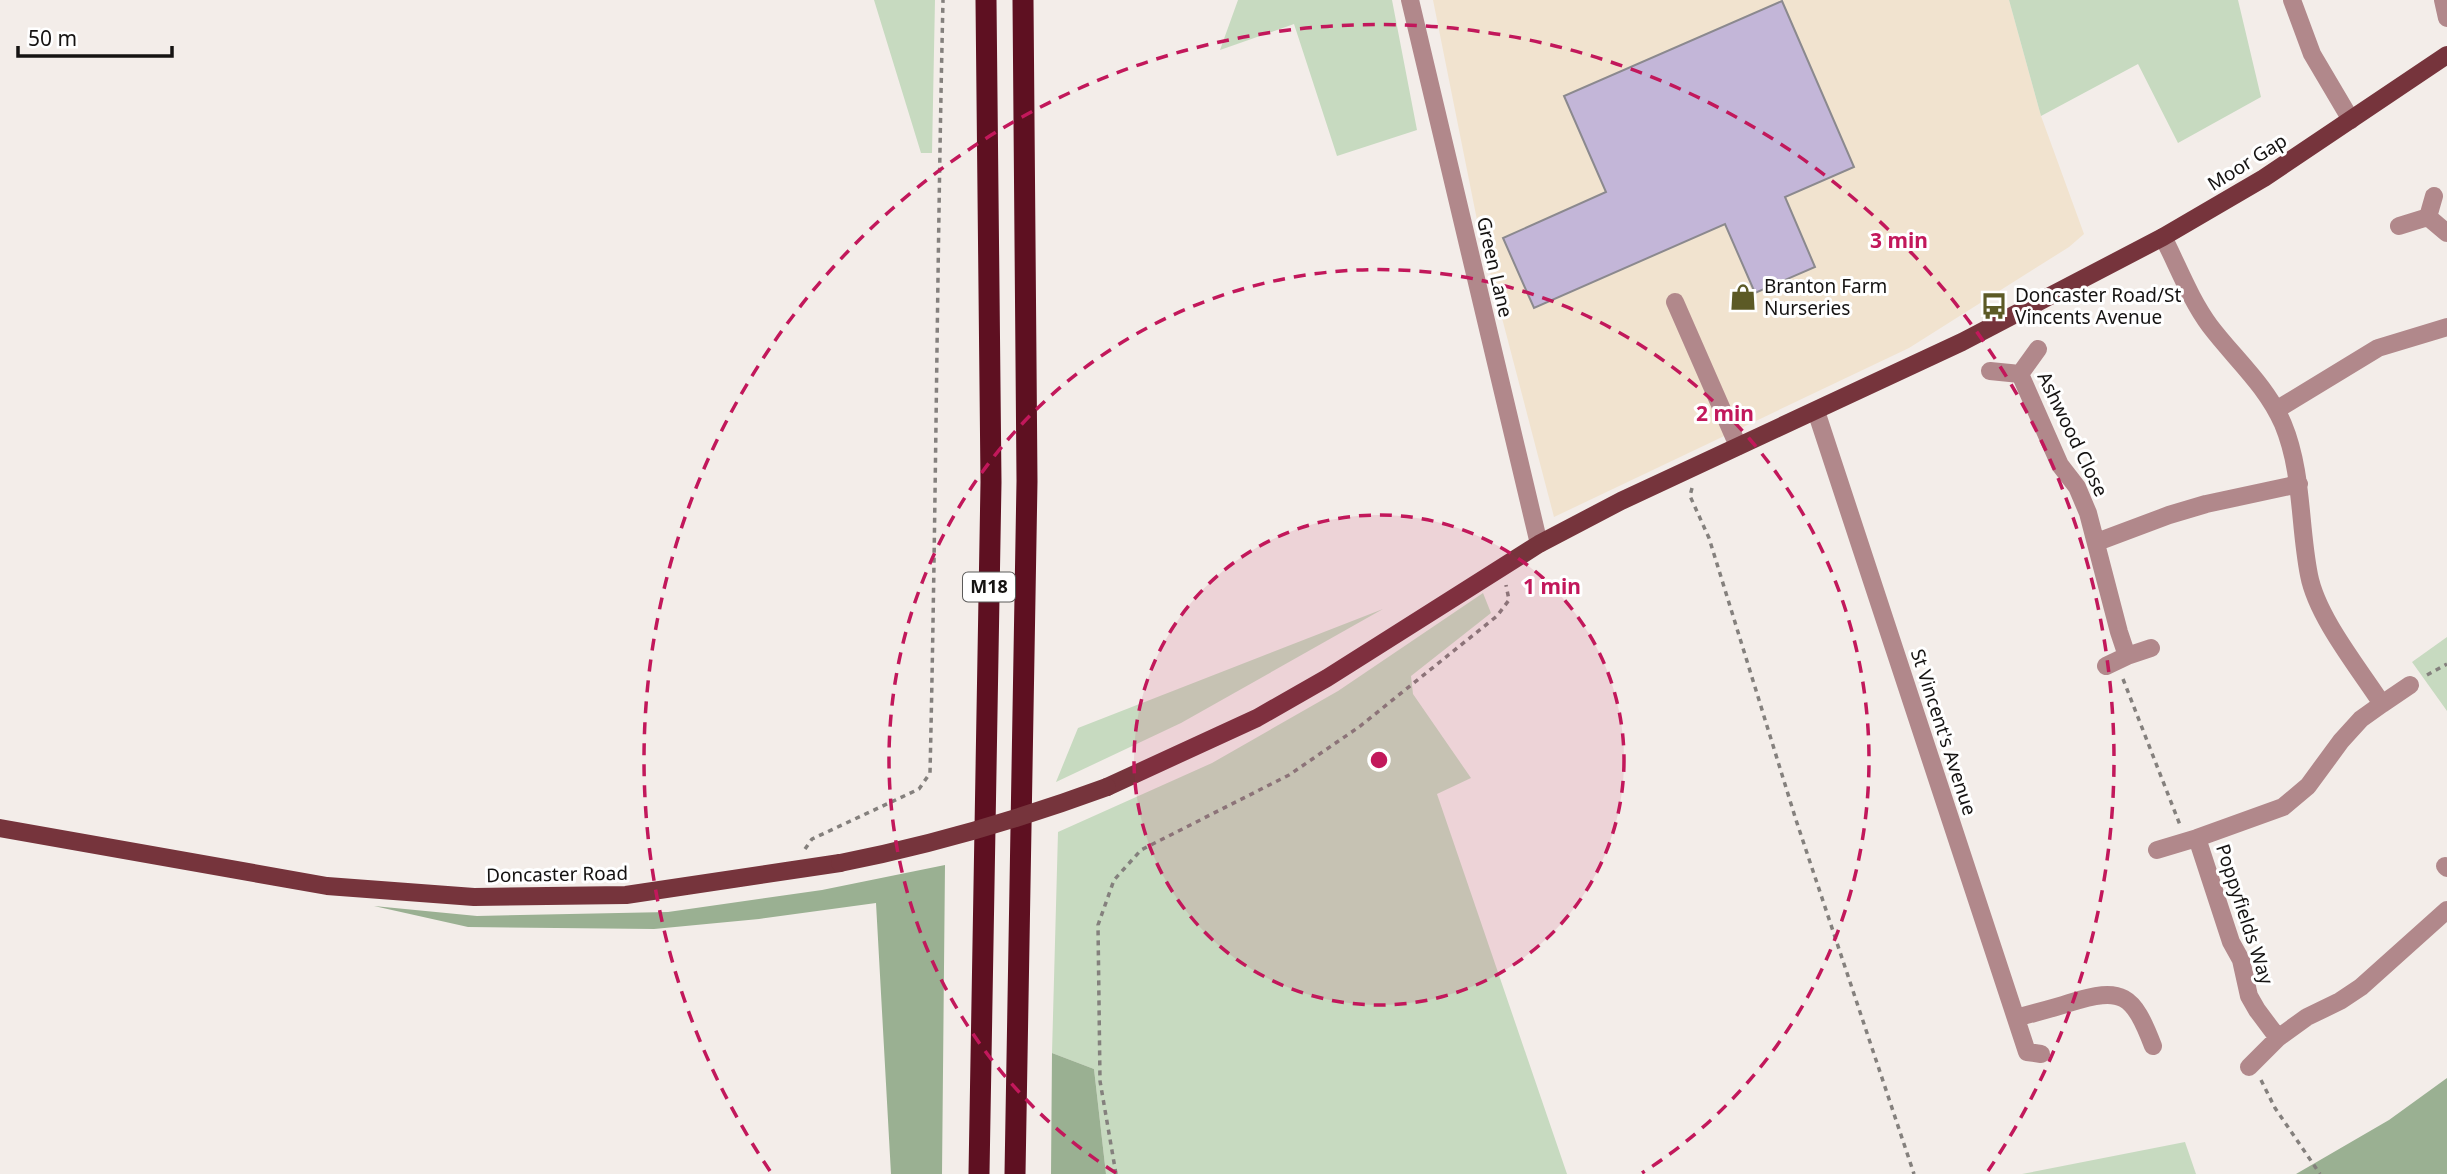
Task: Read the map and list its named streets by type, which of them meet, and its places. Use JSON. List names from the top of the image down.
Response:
{
  "streets": {
    "highway": ["M18"],
    "main road": ["Moor Gap", "Doncaster Road"],
    "street": [
      "Green Lane",
      "Ashwood Close",
      "St Vincent's Avenue",
      "Poppyfields Way"
    ]
  },
  "crossings": [
    ["Moor Gap", "Green Lane"],
    ["Moor Gap", "St Vincent's Avenue"],
    ["Moor Gap", "Doncaster Road"],
    ["Green Lane", "Doncaster Road"]
  ],
  "places": {
    "shop": ["Branton Farm Nurseries"],
    "bus stop": ["Doncaster Road/St Vincents Avenue"]
  },
  "scale_bar": "50 m",
  "rings": ["3 min", "2 min", "1 min"]
}
